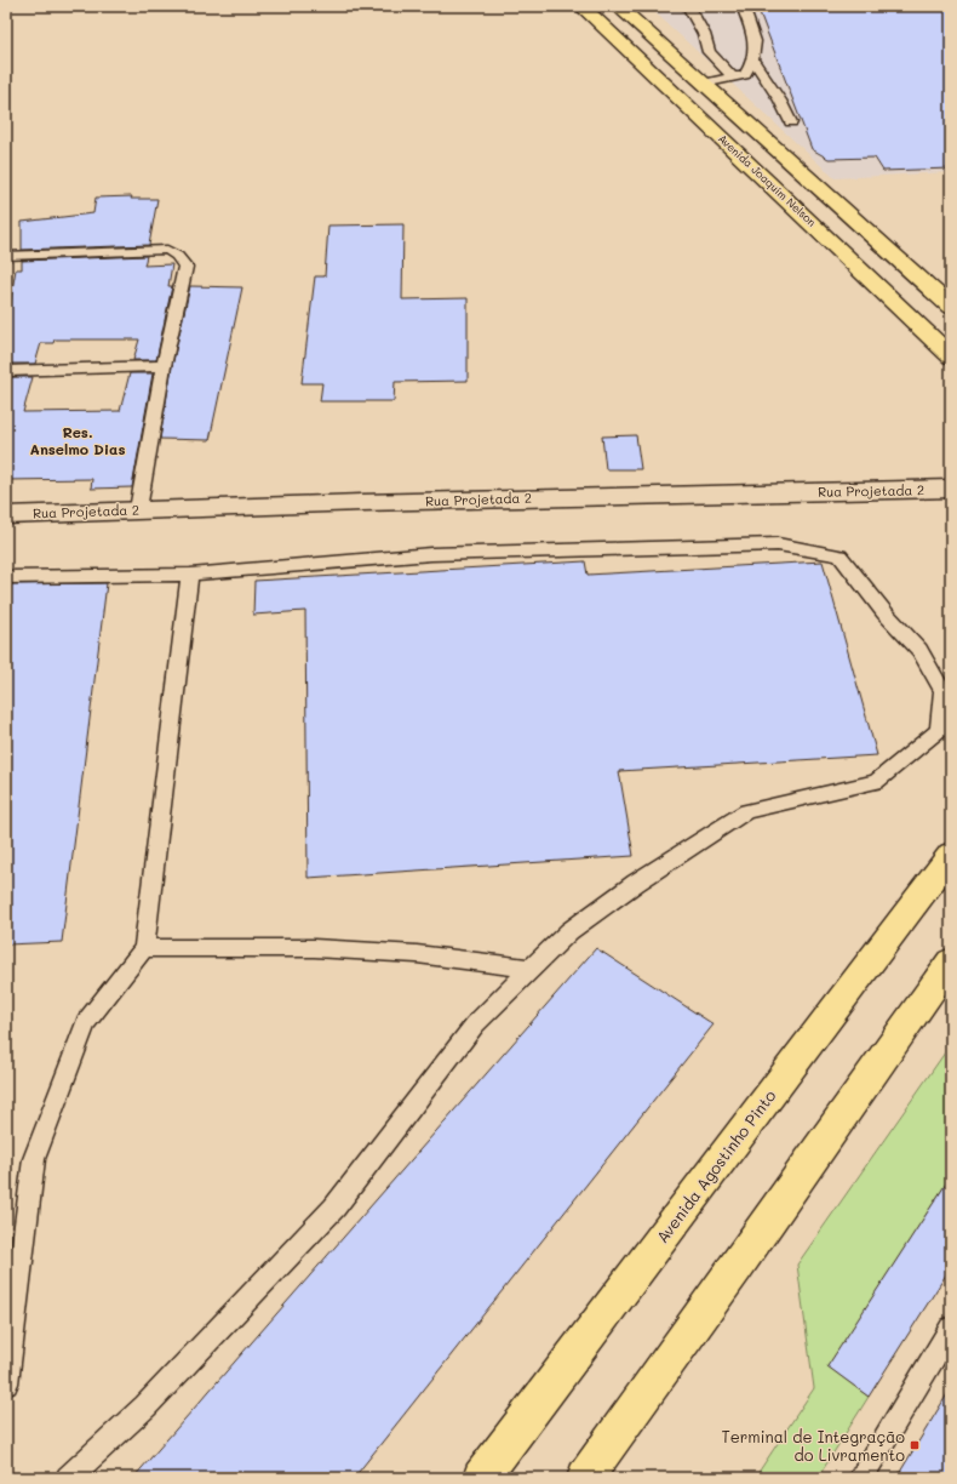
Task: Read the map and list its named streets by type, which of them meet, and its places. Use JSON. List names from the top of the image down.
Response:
{
  "streets": {
    "main road": ["Avenida Joaquim Nelson", "Avenida Agostinho Pinto"],
    "street": ["Rua Projetada 2"]
  },
  "districts": ["Res. Anselmo Dias"],
  "places": {
    "transit": ["Terminal de Integração do Livramento"]
  }
}
